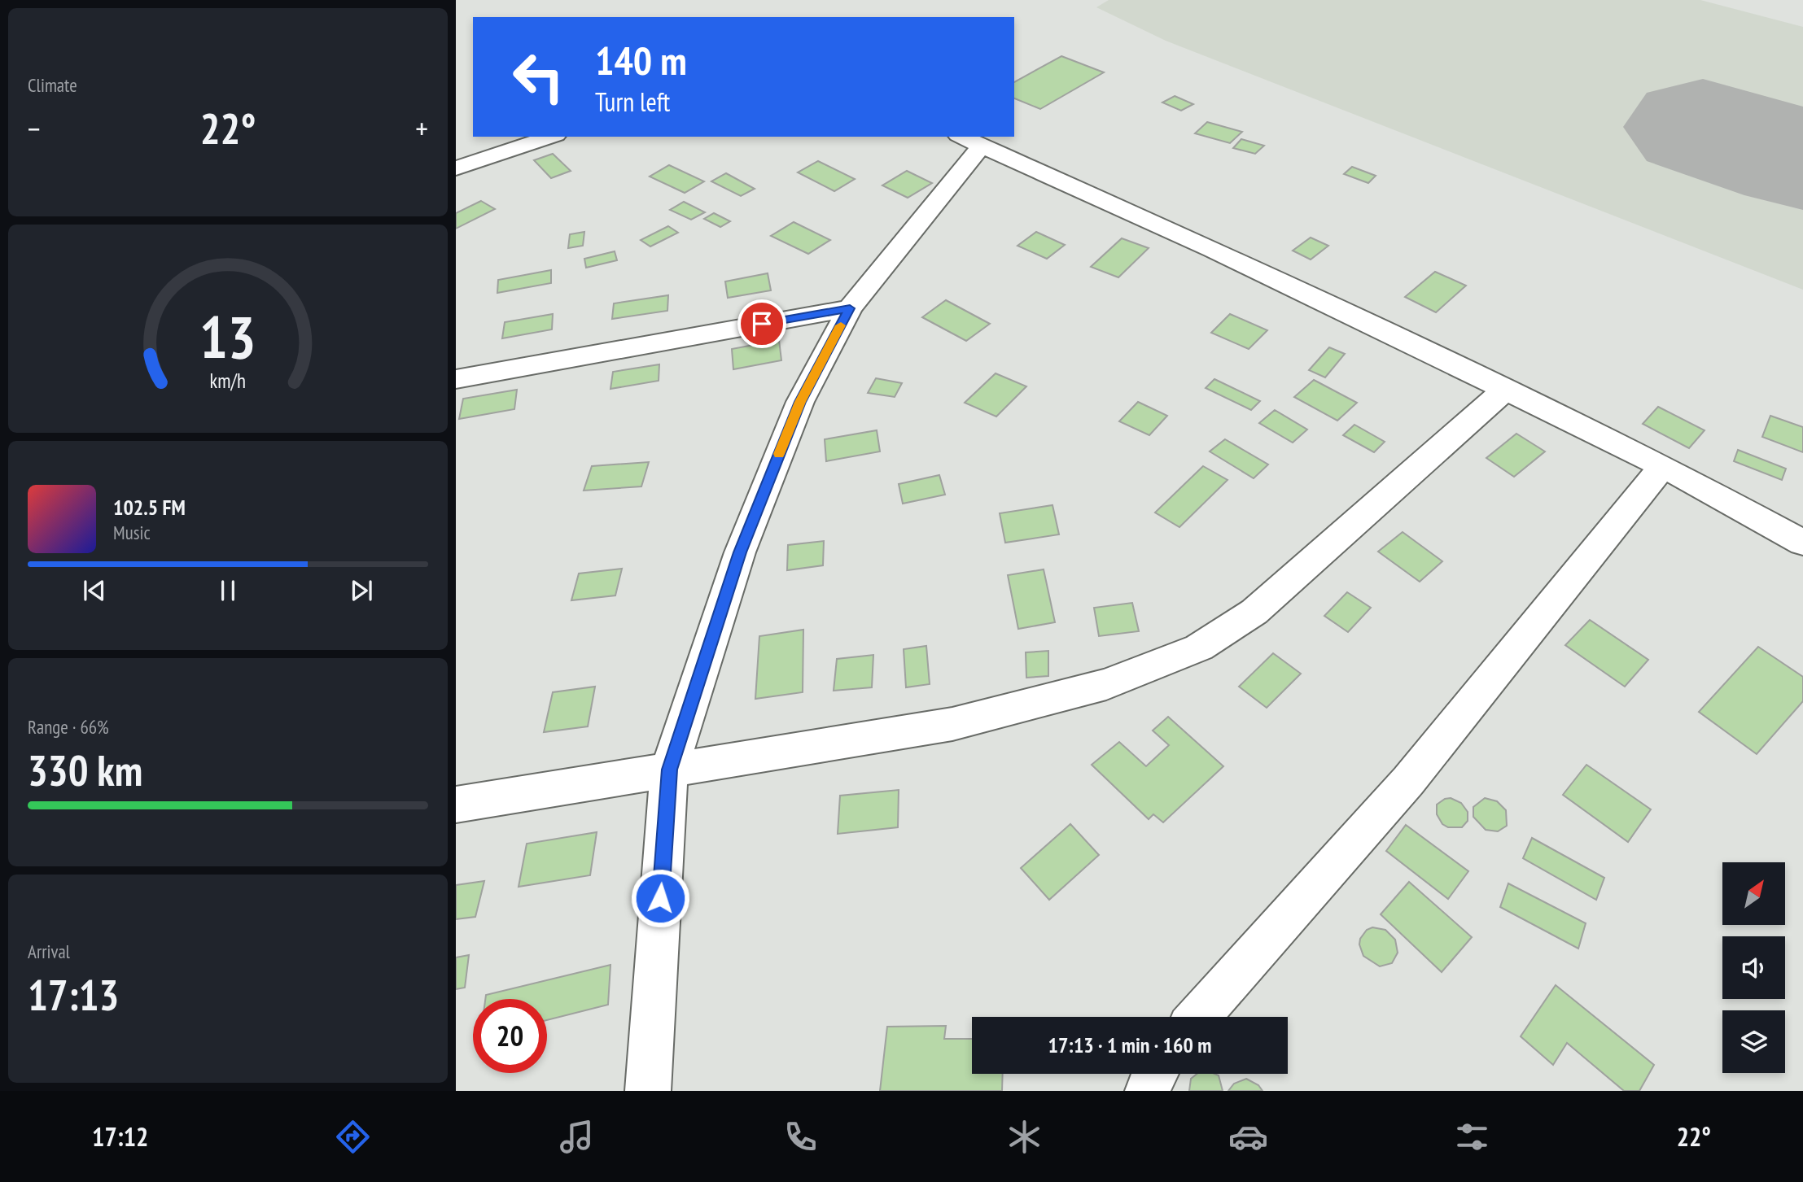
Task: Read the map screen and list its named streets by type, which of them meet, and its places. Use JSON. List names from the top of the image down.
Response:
{
  "north": "top right",
  "page": {
    "tile": [
      "Climate",
      ["Range · 66%", "330 km"],
      ["Arrival", "17:13"]
    ],
    "turn": ["140 m", "Turn left"],
    "heat": ["−", "22°", "+"],
    "song": ["102.5 FM", "Music"],
    "limit": "20",
    "trip": "17:13 · 1 min · 160 m",
    "tabs": ["17:12", "22°"],
    "gauge": ["13", "km/h"]
  }
}
